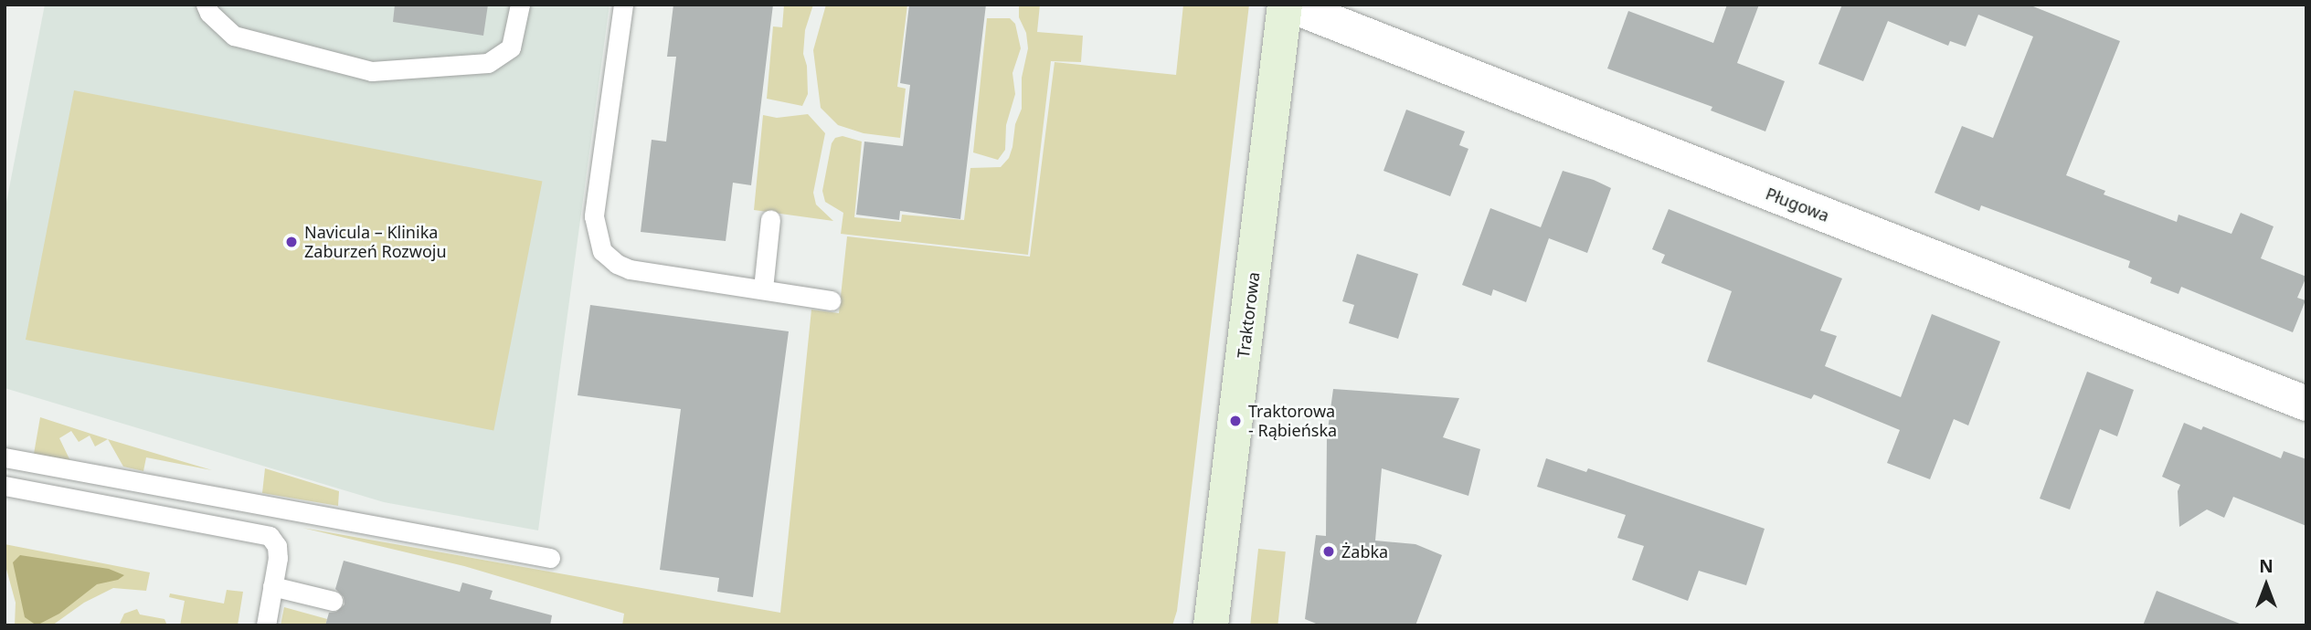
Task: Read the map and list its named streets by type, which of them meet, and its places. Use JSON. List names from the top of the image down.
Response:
{
  "streets": {
    "main road": ["Traktorowa"],
    "street": ["Pługowa"]
  },
  "crossings": [
    ["Pługowa", "Traktorowa"]
  ],
  "places": ["Navicula – Klinika Zaburzeń Rozwoju", "Traktorowa - Rąbieńska", "Żabka"],
  "north": "top"
}
